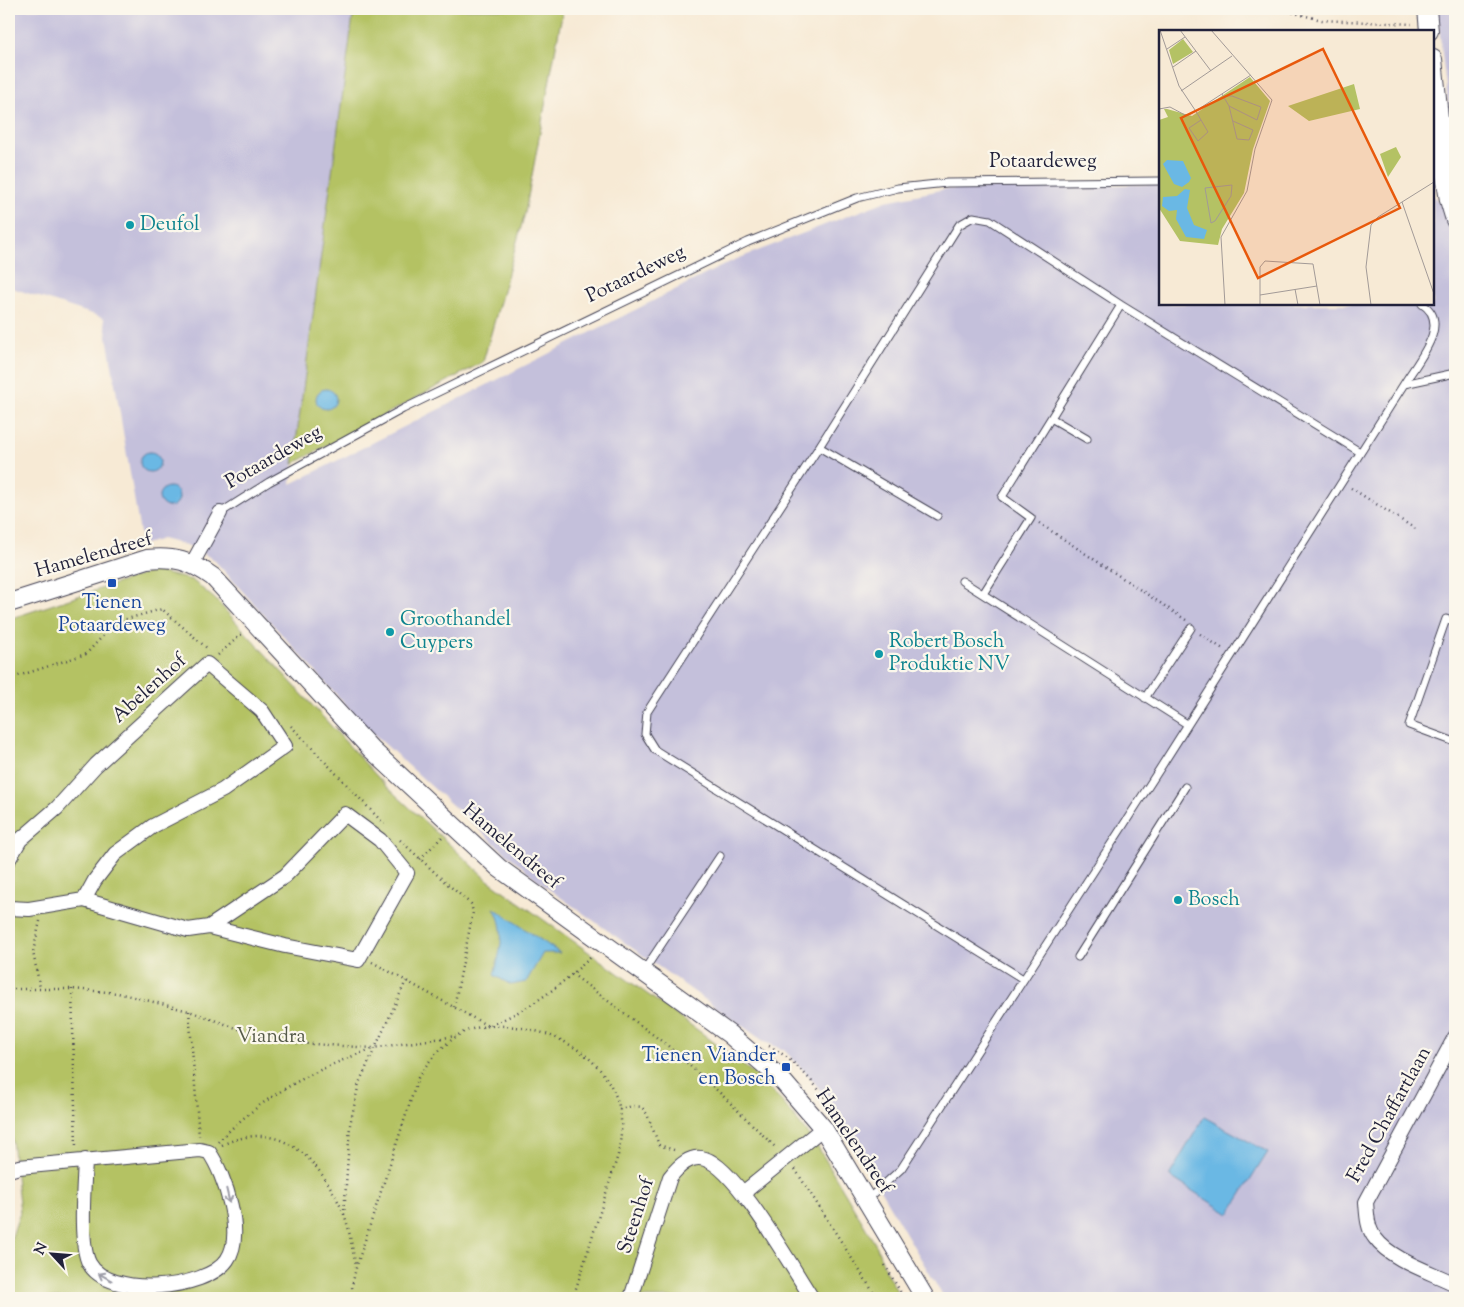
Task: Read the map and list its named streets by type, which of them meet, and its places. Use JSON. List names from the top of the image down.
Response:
{
  "streets": {
    "street": [
      "Potaardeweg",
      "Hamelendreef",
      "Abelenhof",
      "Fred Chaffartlaan",
      "Steenhof"
    ]
  },
  "crossings": [
    ["Potaardeweg", "Hamelendreef"]
  ],
  "parks": ["Viandra"],
  "places": {
    "other": [
      "Deufol",
      "Groothandel Cuypers",
      "Robert Bosch Produktie NV",
      "Bosch"
    ],
    "transit": ["Tienen Potaardeweg", "Tienen Viander en Bosch"]
  },
  "north": "top left"
}
